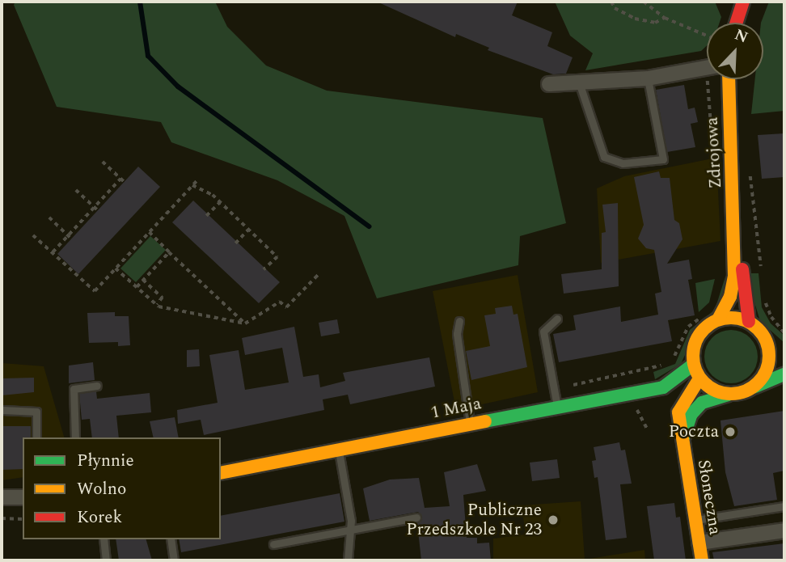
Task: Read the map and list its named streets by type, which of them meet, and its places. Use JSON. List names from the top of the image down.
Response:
{
  "streets": {
    "street": ["Zdrojowa", "1 Maja", "Słoneczna"]
  },
  "crossings": [
    ["Zdrojowa", "1 Maja"],
    ["Zdrojowa", "Słoneczna"],
    ["1 Maja", "Słoneczna"]
  ],
  "places": ["Poczta", "Publiczne Przedszkole Nr 23"],
  "legend": ["Płynnie", "Wolno", "Korek"],
  "north": "top right"
}
